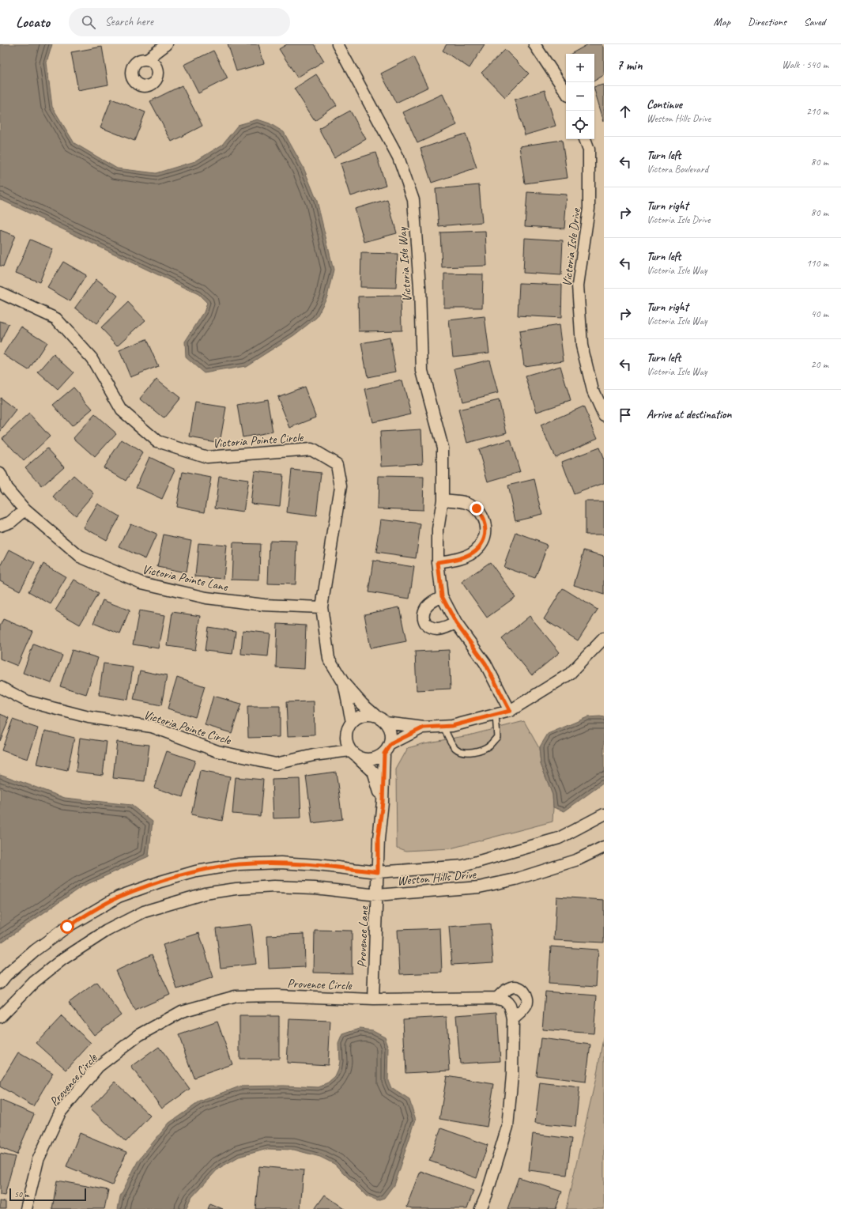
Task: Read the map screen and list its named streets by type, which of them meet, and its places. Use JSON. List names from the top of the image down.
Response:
{
  "streets": {
    "street": [
      "Victoria Isle Drive",
      "Victoria Isle Way",
      "Victoria Pointe Circle",
      "Victoria Pointe Lane",
      "Weston Hills Drive",
      "Provence Lane",
      "Provence Circle"
    ]
  },
  "crossings": [
    ["Victoria Pointe Circle", "Victoria Pointe Lane"],
    ["Victoria Pointe Circle", "Provence Lane"],
    ["Weston Hills Drive", "Provence Lane"],
    ["Provence Lane", "Provence Circle"]
  ],
  "scale_bar": "50 m",
  "page": {
    "header": "Locato",
    "search": "Search here",
    "nav": ["Map", "Directions", "Saved"],
    "heading": ["7 min", "Walk · 540 m"],
    "map_buttons": ["+", "−"],
    "list": [
      ["Continue", "Weston Hills Drive", "210 m"],
      ["Turn left", "Victora Boulevard", "80 m"],
      ["Turn right", "Victoria Isle Drive", "80 m"],
      ["Turn left", "Victoria Isle Way", "110 m"],
      ["Turn right", "Victoria Isle Way", "40 m"],
      ["Turn left", "Victoria Isle Way", "20 m"],
      "Arrive at destination"
    ],
    "scale": "50 m"
  }
}
